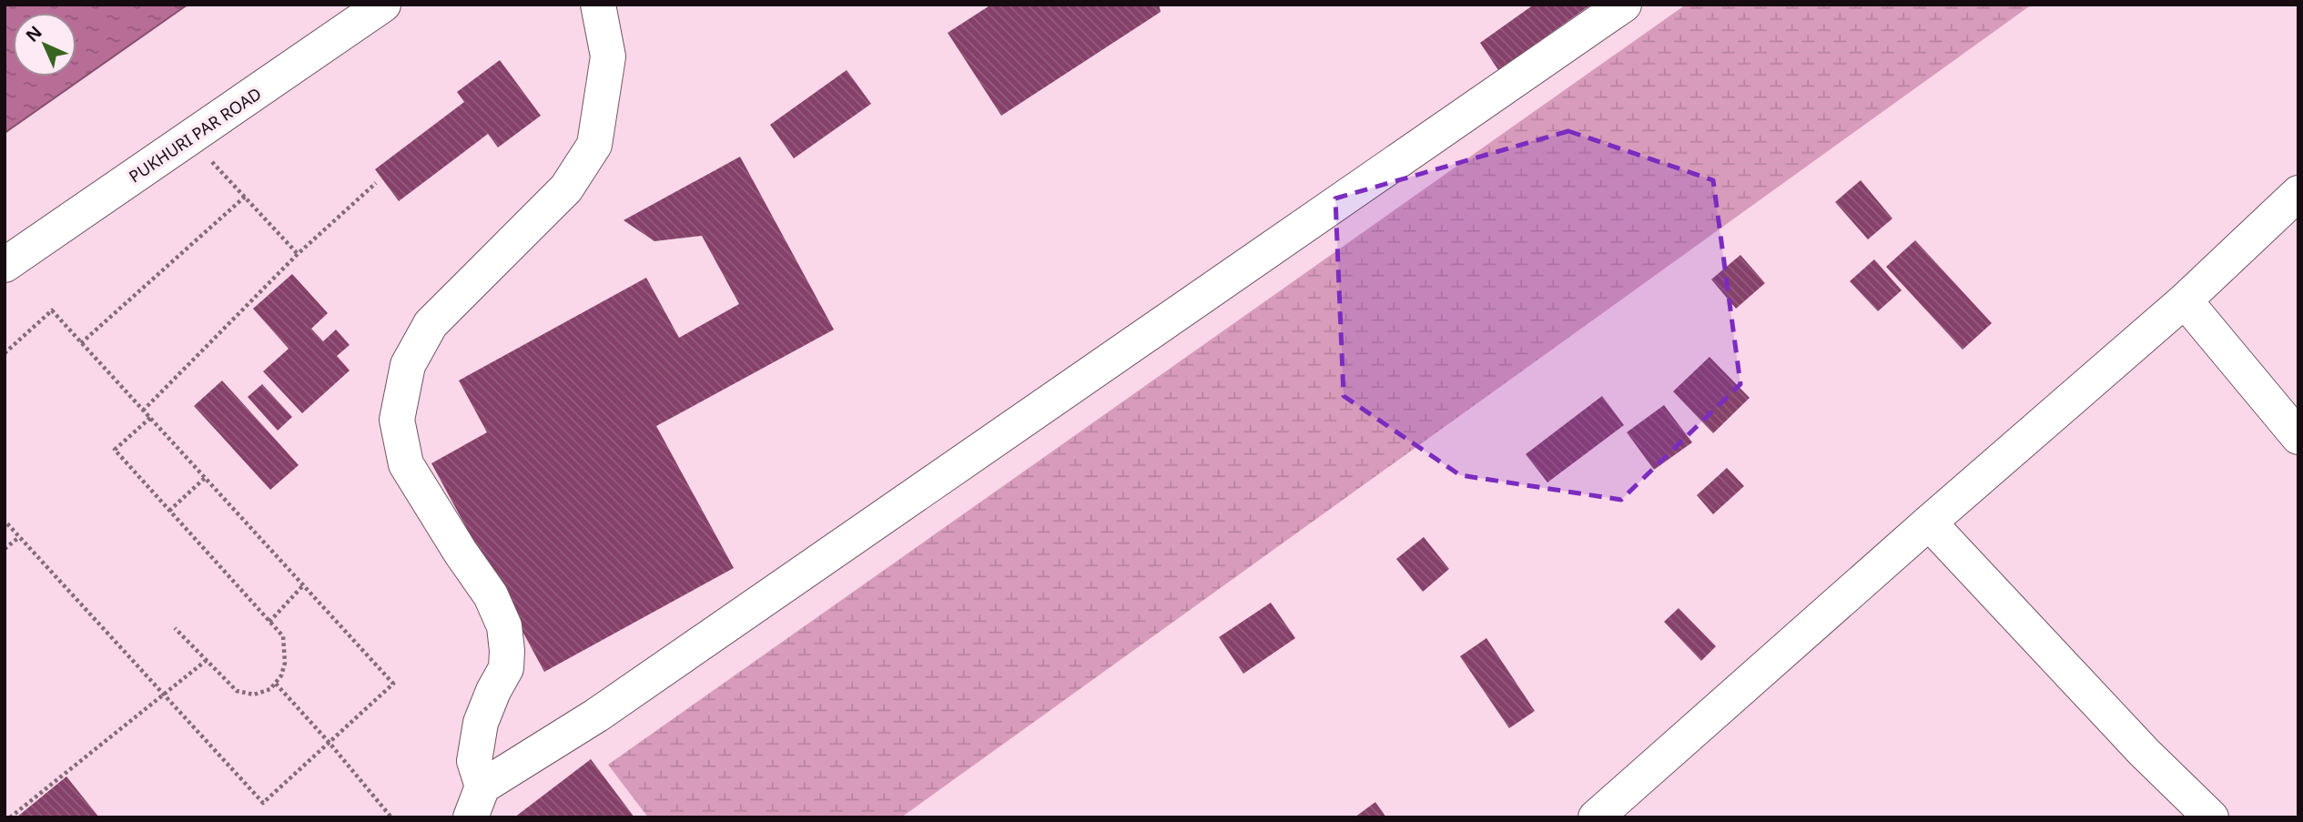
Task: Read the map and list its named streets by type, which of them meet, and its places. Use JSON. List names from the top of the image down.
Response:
{
  "streets": {
    "street": ["PUKHURI PAR ROAD"]
  },
  "north": "top left"
}
